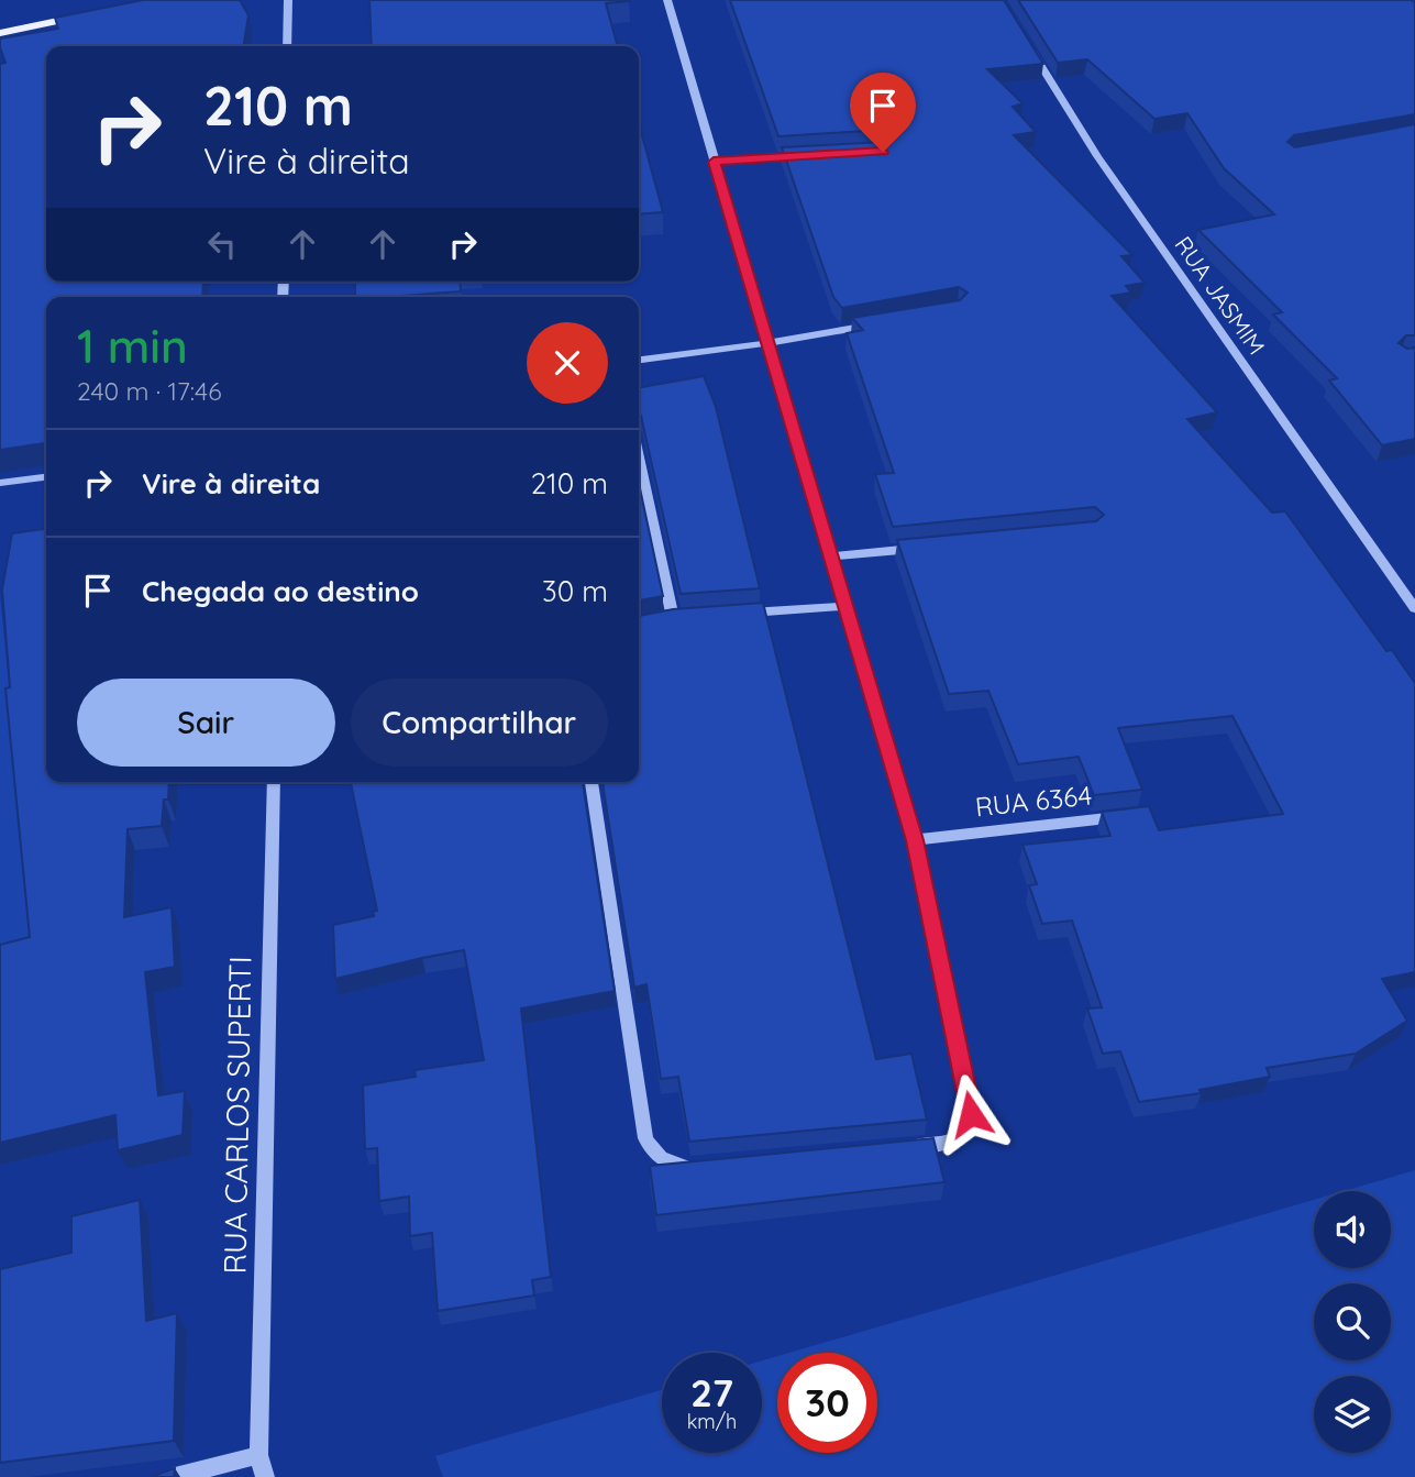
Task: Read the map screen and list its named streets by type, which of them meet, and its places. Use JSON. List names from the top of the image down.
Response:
{
  "streets": {
    "street": ["RUA JASMIM", "RUA 6364", "RUA CARLOS SUPERTI"]
  },
  "page": {
    "turn": ["210 m", "Vire à direita"],
    "heading": ["1 min", "240 m · 17:46"],
    "list": [
      {
        "name": "Vire à direita",
        "value": "210 m"
      },
      {
        "name": "Chegada ao destino",
        "value": "30 m"
      }
    ],
    "buttons": ["Sair", "Compartilhar"],
    "speed": "27 km/h",
    "limit": "30"
  }
}
